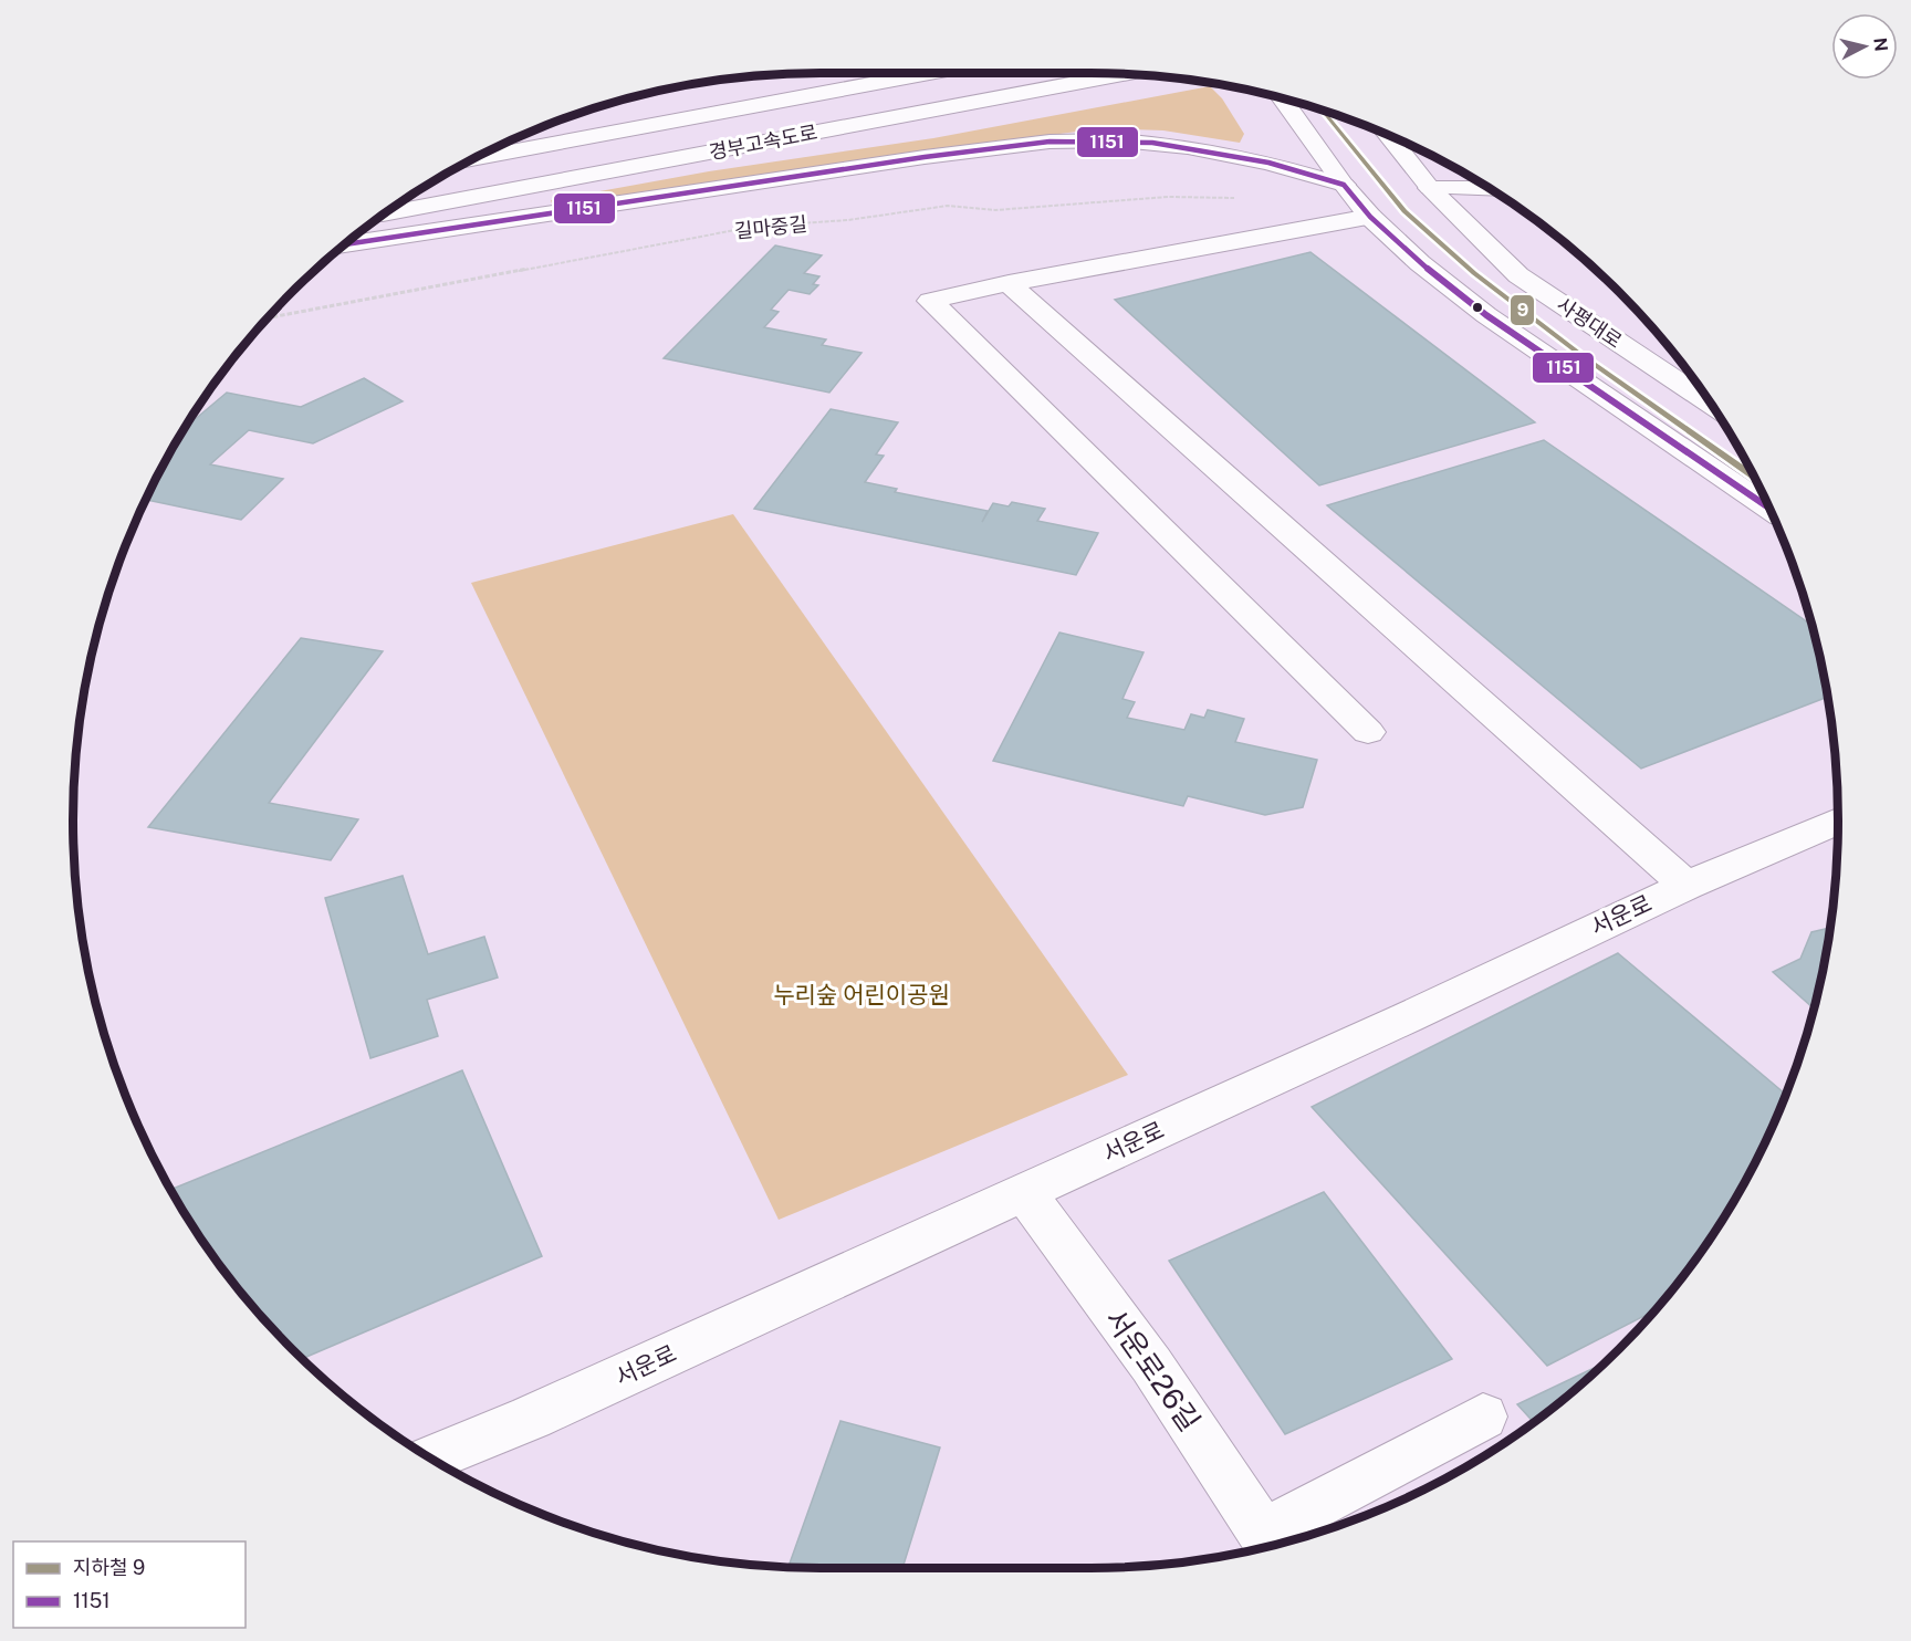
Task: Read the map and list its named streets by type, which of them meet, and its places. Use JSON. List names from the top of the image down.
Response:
{
  "streets": {
    "main road": [
      "경부고속도로",
      "사평대로",
      "서운로",
      "서운로26길"
    ],
    "path": ["길마중길"]
  },
  "crossings": [
    ["서운로", "서운로26길"]
  ],
  "parks": ["누리숲 어린이공원"],
  "lines": ["metro line 9", "transit line 1151"],
  "legend": ["지하철 9", "1151"],
  "north": "right"
}
